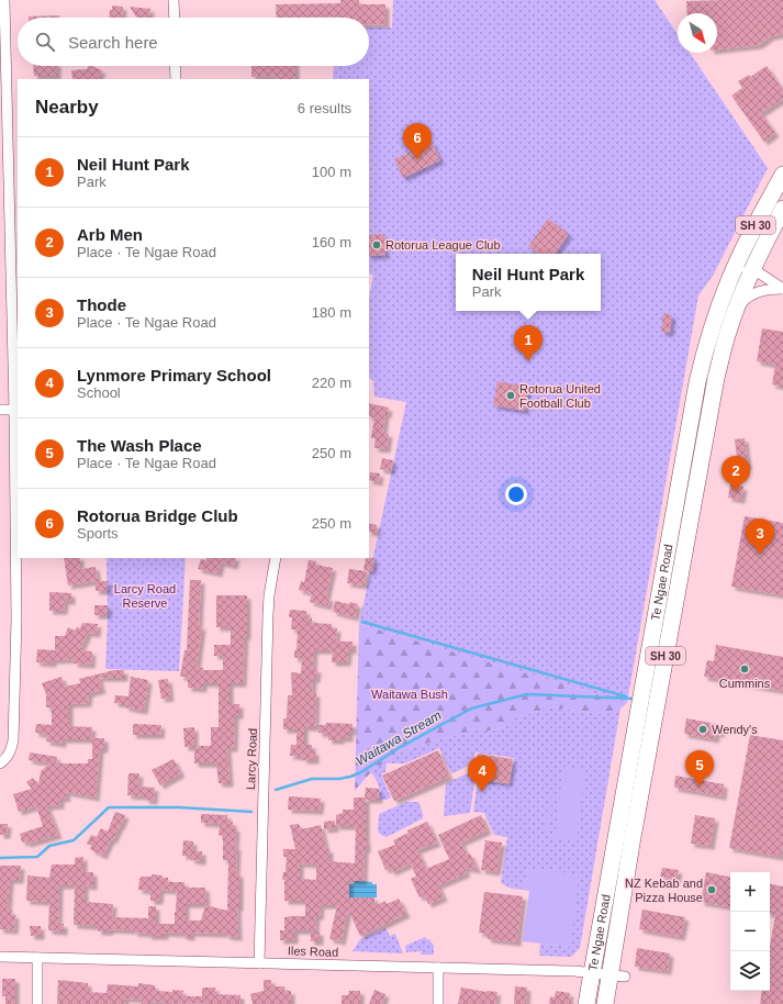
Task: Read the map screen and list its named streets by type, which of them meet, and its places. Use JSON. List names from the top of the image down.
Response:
{
  "streets": {
    "highway": ["SH 30", "Te Ngae Road"],
    "street": ["Larcy Road", "Iles Road"]
  },
  "crossings": [
    ["Te Ngae Road", "Iles Road"],
    ["Larcy Road", "Iles Road"]
  ],
  "water": ["Waitawa Stream"],
  "parks": ["Larcy Road Reserve", "Waitawa Bush"],
  "places": [
    "Rotorua League Club",
    "Rotorua United Football Club",
    "Cummins",
    "Wendy's",
    "NZ Kebab and Pizza House"
  ],
  "north": "bottom right",
  "page": {
    "search": "Search here",
    "heading": ["Nearby", "6 results"],
    "pins": [
      "6",
      "1",
      "2",
      "3",
      "5",
      "4"
    ],
    "list": [
      {
        "mark": "1",
        "name": "Neil Hunt Park",
        "note": "Park",
        "value": "100 m"
      },
      {
        "mark": "2",
        "name": "Arb Men",
        "note": "Place · Te Ngae Road",
        "value": "160 m"
      },
      {
        "mark": "3",
        "name": "Thode",
        "note": "Place · Te Ngae Road",
        "value": "180 m"
      },
      {
        "mark": "4",
        "name": "Lynmore Primary School",
        "note": "School",
        "value": "220 m"
      },
      {
        "mark": "5",
        "name": "The Wash Place",
        "note": "Place · Te Ngae Road",
        "value": "250 m"
      },
      {
        "mark": "6",
        "name": "Rotorua Bridge Club",
        "note": "Sports",
        "value": "250 m"
      }
    ],
    "popup": ["Neil Hunt Park", "Park"],
    "map_buttons": ["+", "−"]
  }
}
